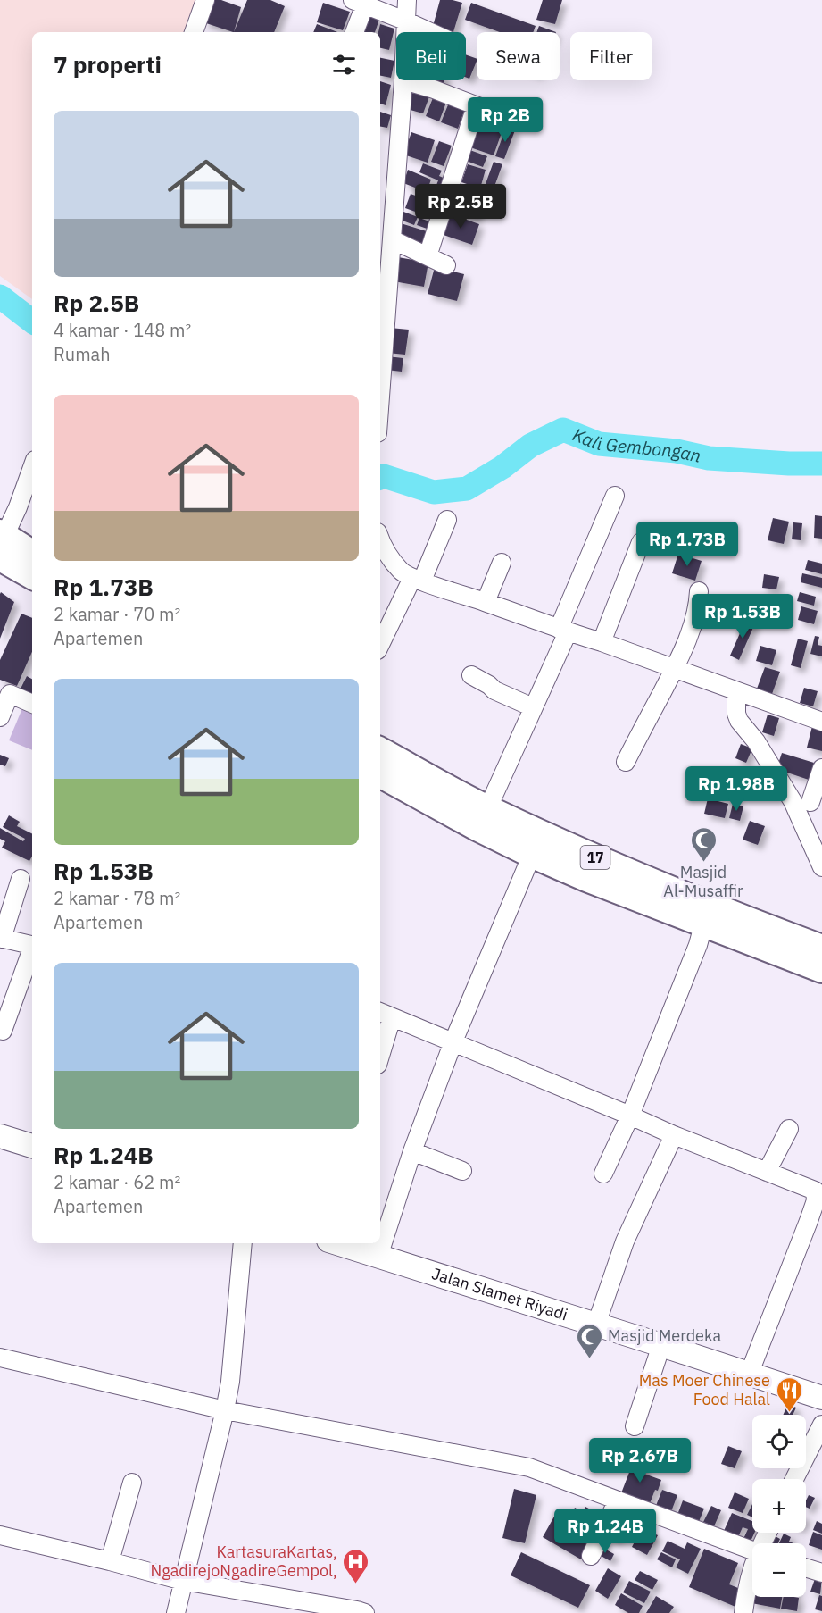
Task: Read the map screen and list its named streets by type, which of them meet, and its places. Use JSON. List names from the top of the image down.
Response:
{
  "streets": {
    "highway": ["17"],
    "main road": ["Jalan Slamet Riyadi"]
  },
  "water": ["Kali Gembongan"],
  "places": {
    "mosque": ["Masjid Al-Musaffir", "Masjid Merdeka"],
    "restaurant": ["Mas Moer Chinese Food Halal"],
    "hospital": ["KartasuraKartas, NgadirejoNgadireGempol,"]
  },
  "page": {
    "chip": ["Beli", "Sewa", "Filter"],
    "heading": "7 properti",
    "list": [
      {
        "name": "Rp 2.5B",
        "note": "4 kamar · 148 m² · Rumah"
      },
      {
        "name": "Rp 1.73B",
        "note": "2 kamar · 70 m² · Apartemen"
      },
      {
        "name": "Rp 1.53B",
        "note": "2 kamar · 78 m² · Apartemen"
      },
      {
        "name": "Rp 1.24B",
        "note": "2 kamar · 62 m² · Apartemen"
      }
    ],
    "price": [
      "Rp 2B",
      "Rp 2.5B",
      "Rp 1.73B",
      "Rp 1.53B",
      "Rp 1.98B",
      "Rp 2.67B",
      "Rp 1.24B"
    ],
    "map_buttons": ["+", "−"]
  }
}
